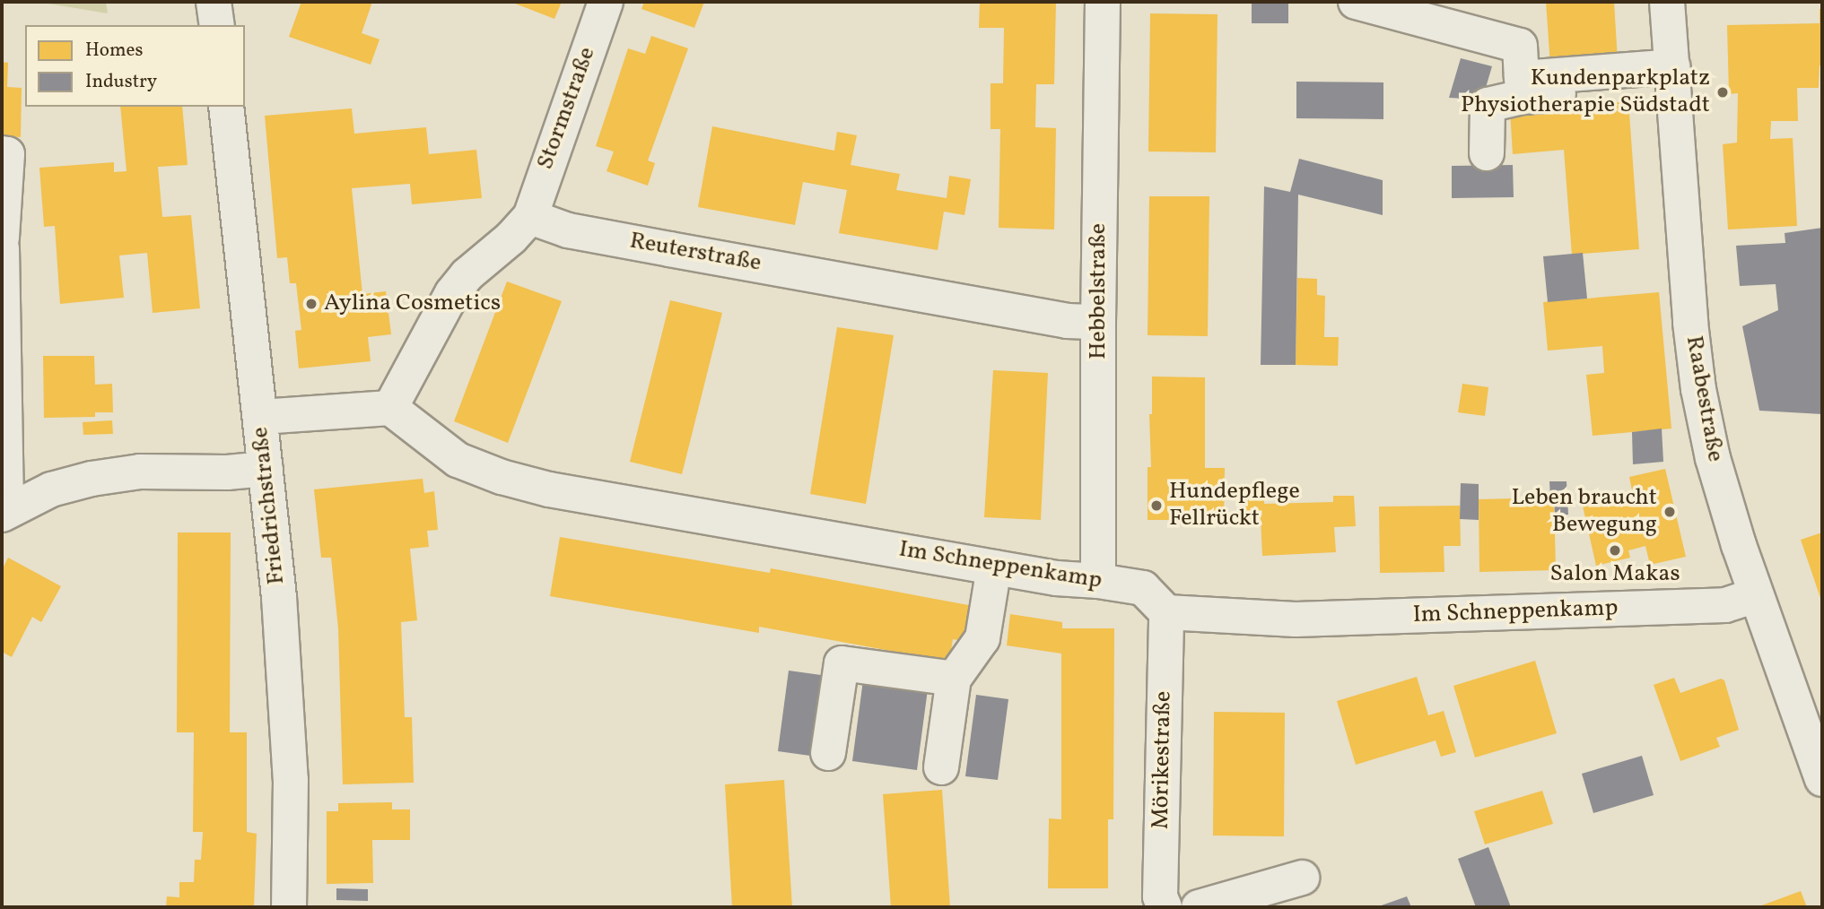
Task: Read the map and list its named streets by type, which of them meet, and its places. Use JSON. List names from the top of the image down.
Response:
{
  "streets": {
    "street": [
      "Stormstraße",
      "Reuterstraße",
      "Hebbelstraße",
      "Raabestraße",
      "Friedrichstraße",
      "Im Schneppenkamp",
      "Mörikestraße"
    ]
  },
  "crossings": [
    ["Stormstraße", "Reuterstraße"],
    ["Reuterstraße", "Hebbelstraße"],
    ["Hebbelstraße", "Im Schneppenkamp"],
    ["Raabestraße", "Im Schneppenkamp"],
    ["Im Schneppenkamp", "Mörikestraße"]
  ],
  "places": [
    "Kundenparkplatz Physiotherapie Südstadt",
    "Aylina Cosmetics",
    "Hundepflege Fellrückt",
    "Leben braucht Bewegung",
    "Salon Makas"
  ],
  "legend": ["Homes", "Industry"]
}
